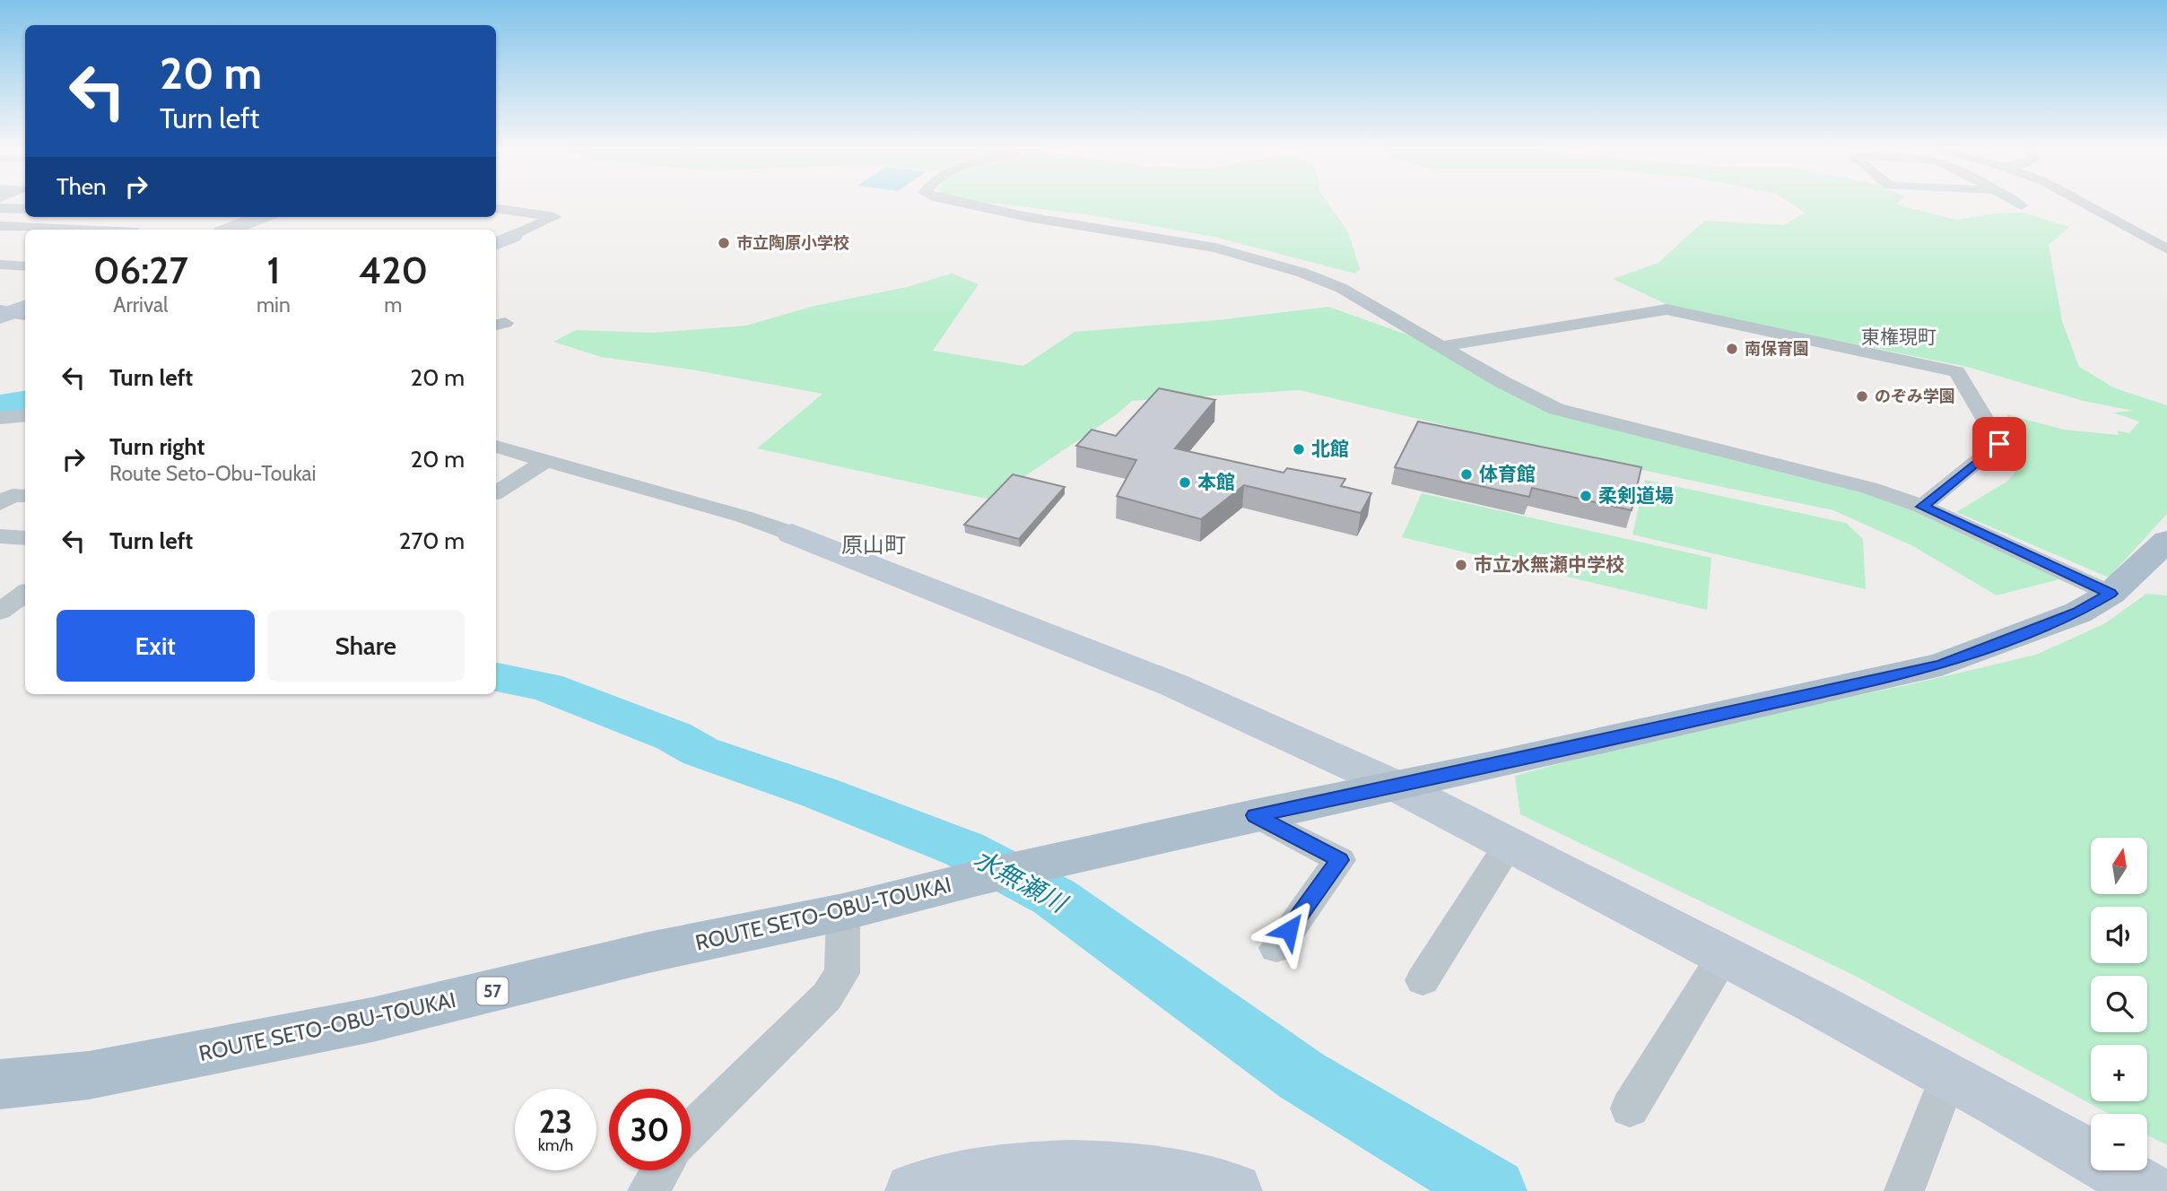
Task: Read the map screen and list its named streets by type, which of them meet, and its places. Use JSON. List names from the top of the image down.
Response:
{
  "streets": {
    "main road": ["ROUTE SETO-OBU-TOUKAI", "57"]
  },
  "districts": ["東権現町", "原山町"],
  "water": ["水無瀬川"],
  "places": [
    "市立陶原小学校",
    "南保育園",
    "のぞみ学園",
    "北館",
    "体育館",
    "本館",
    "柔剣道場",
    "市立水無瀬中学校"
  ],
  "north": "top",
  "page": {
    "turn": ["20 m", "Turn left"],
    "then": "Then",
    "eta": [
      "06:27",
      "Arrival",
      "1",
      "min",
      "420",
      "m"
    ],
    "list": [
      {
        "name": "Turn left",
        "value": "20 m"
      },
      {
        "name": "Turn right",
        "note": "Route Seto-Obu-Toukai",
        "value": "20 m"
      },
      {
        "name": "Turn left",
        "value": "270 m"
      }
    ],
    "buttons": ["Exit", "Share"],
    "map_buttons": ["+", "−"],
    "speed": "23 km/h",
    "limit": "30"
  }
}
